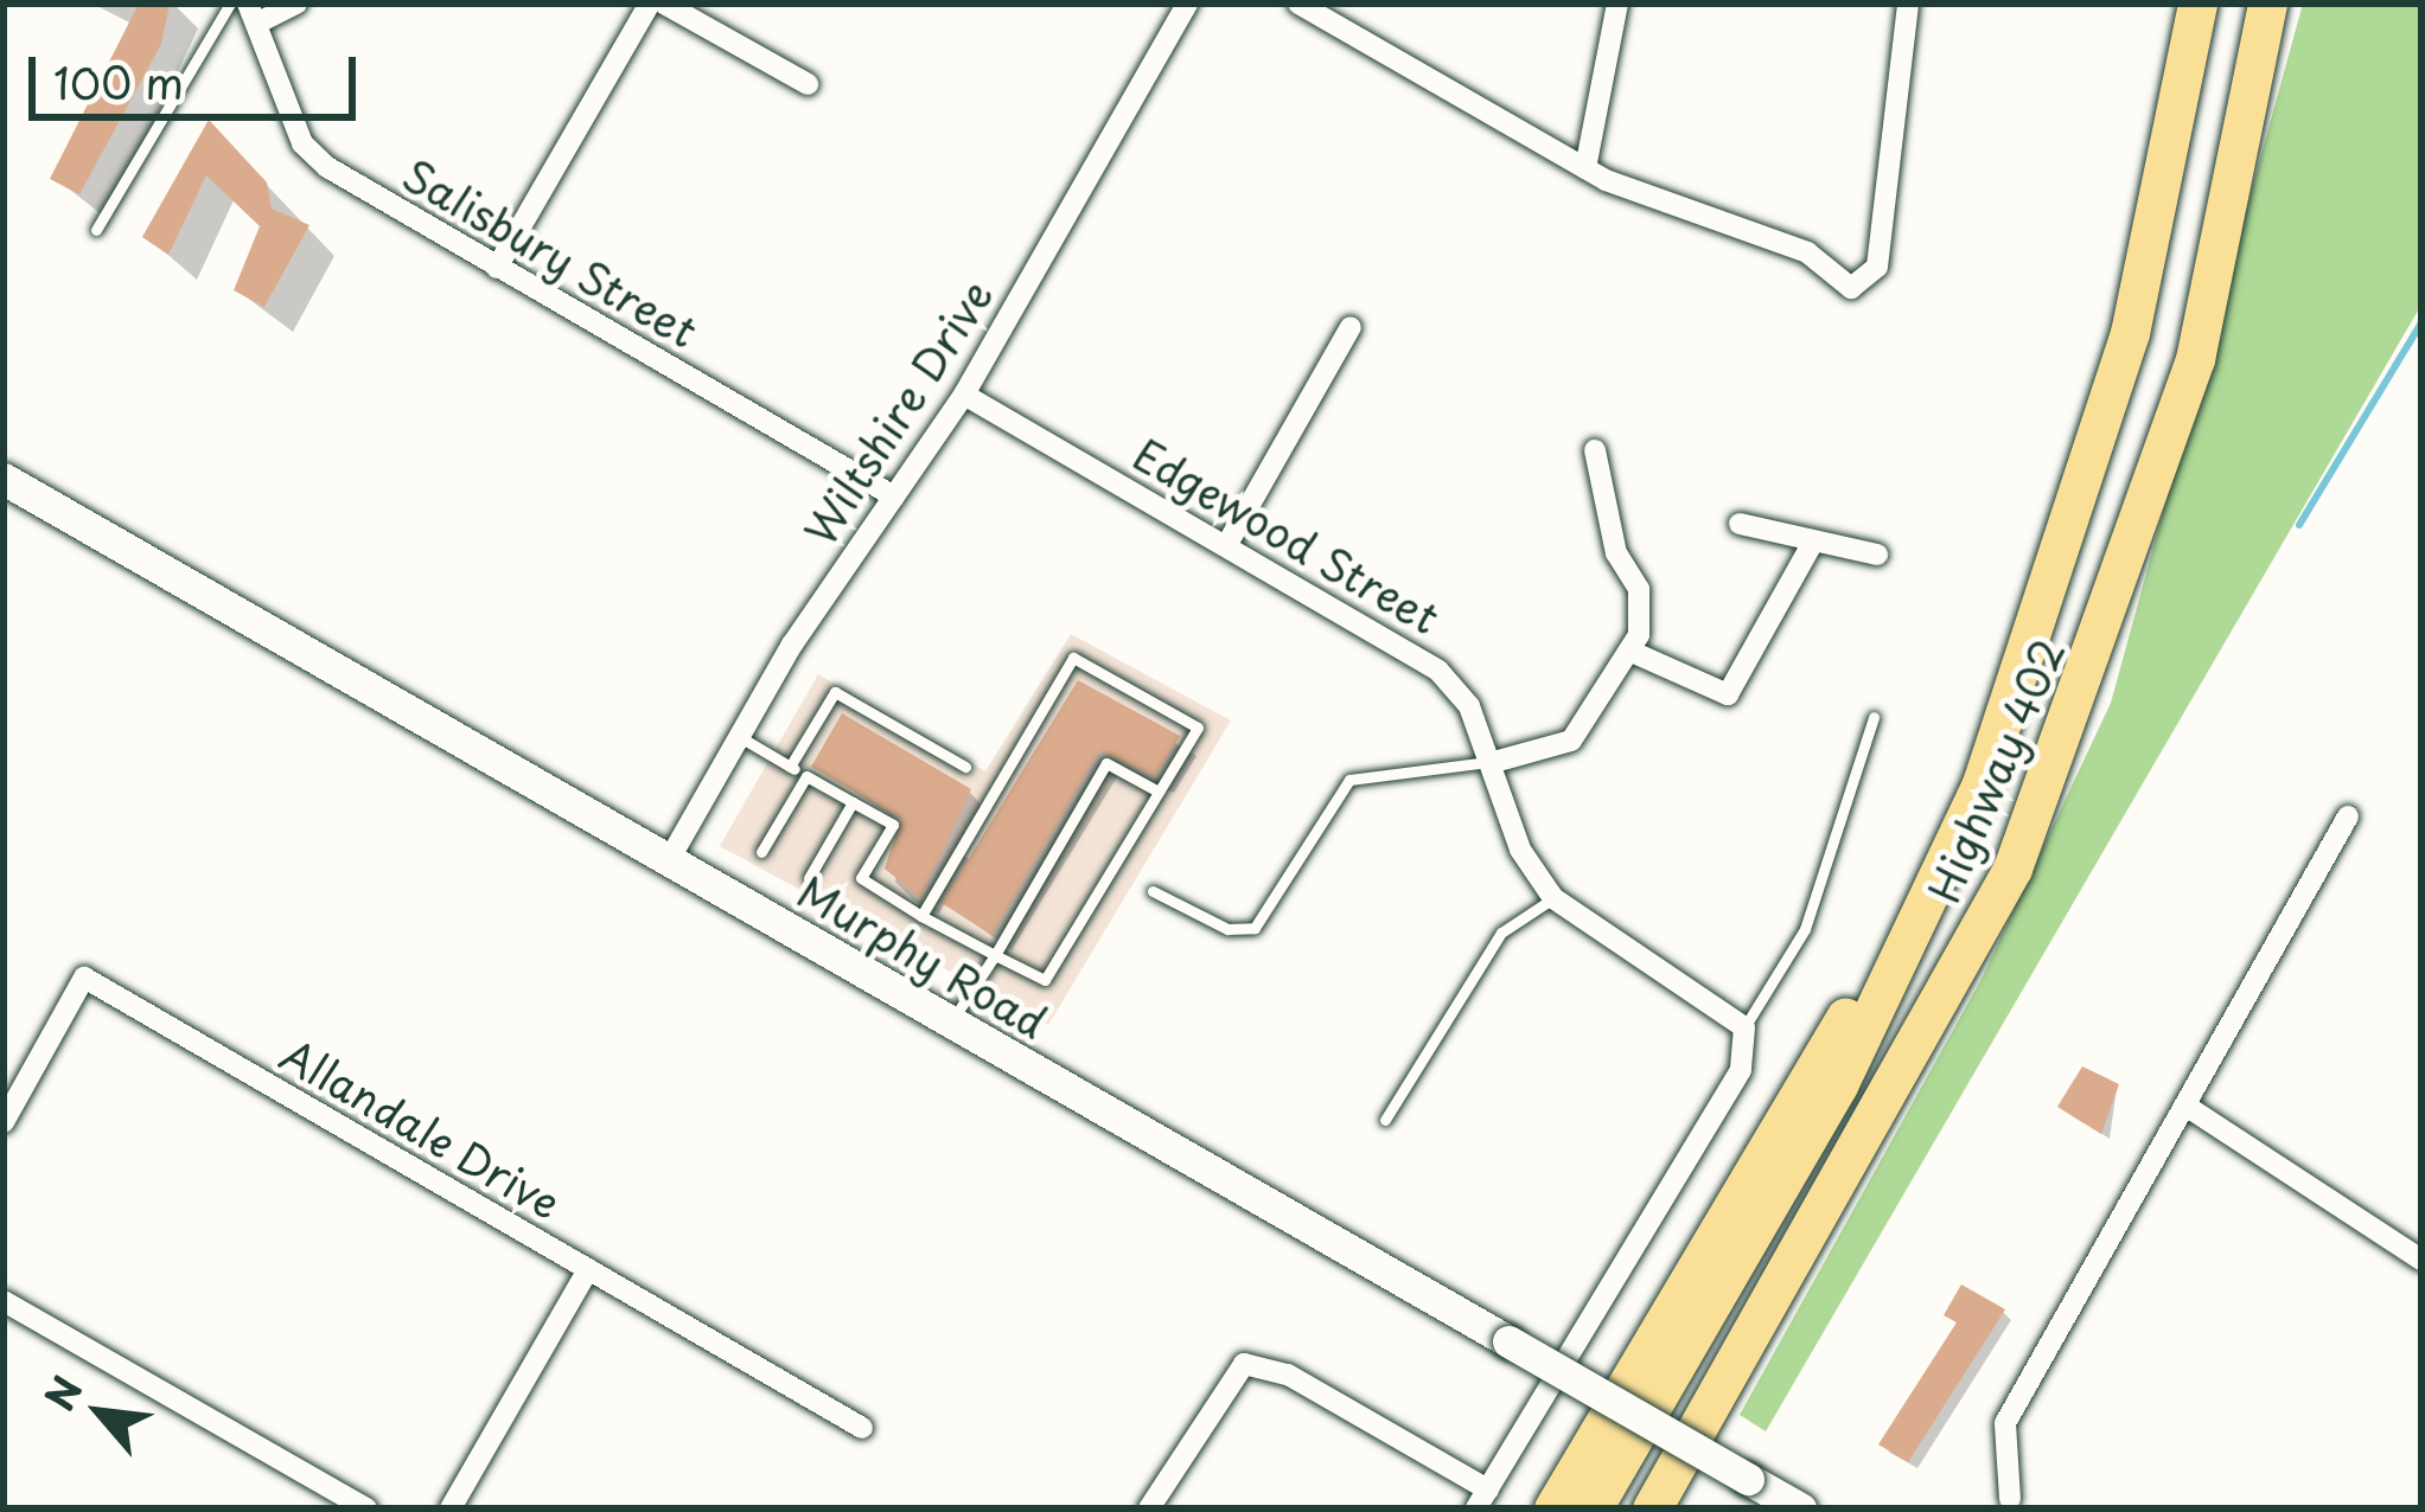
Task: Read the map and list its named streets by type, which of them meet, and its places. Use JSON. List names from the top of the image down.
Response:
{
  "streets": {
    "highway": ["Highway 402"],
    "street": [
      "Salisbury Street",
      "Wiltshire Drive",
      "Edgewood Street",
      "Murphy Road",
      "Allandale Drive"
    ]
  },
  "crossings": [
    ["Salisbury Street", "Wiltshire Drive"],
    ["Wiltshire Drive", "Edgewood Street"],
    ["Wiltshire Drive", "Murphy Road"]
  ],
  "scale_bar": "100 m",
  "north": "top left"
}
